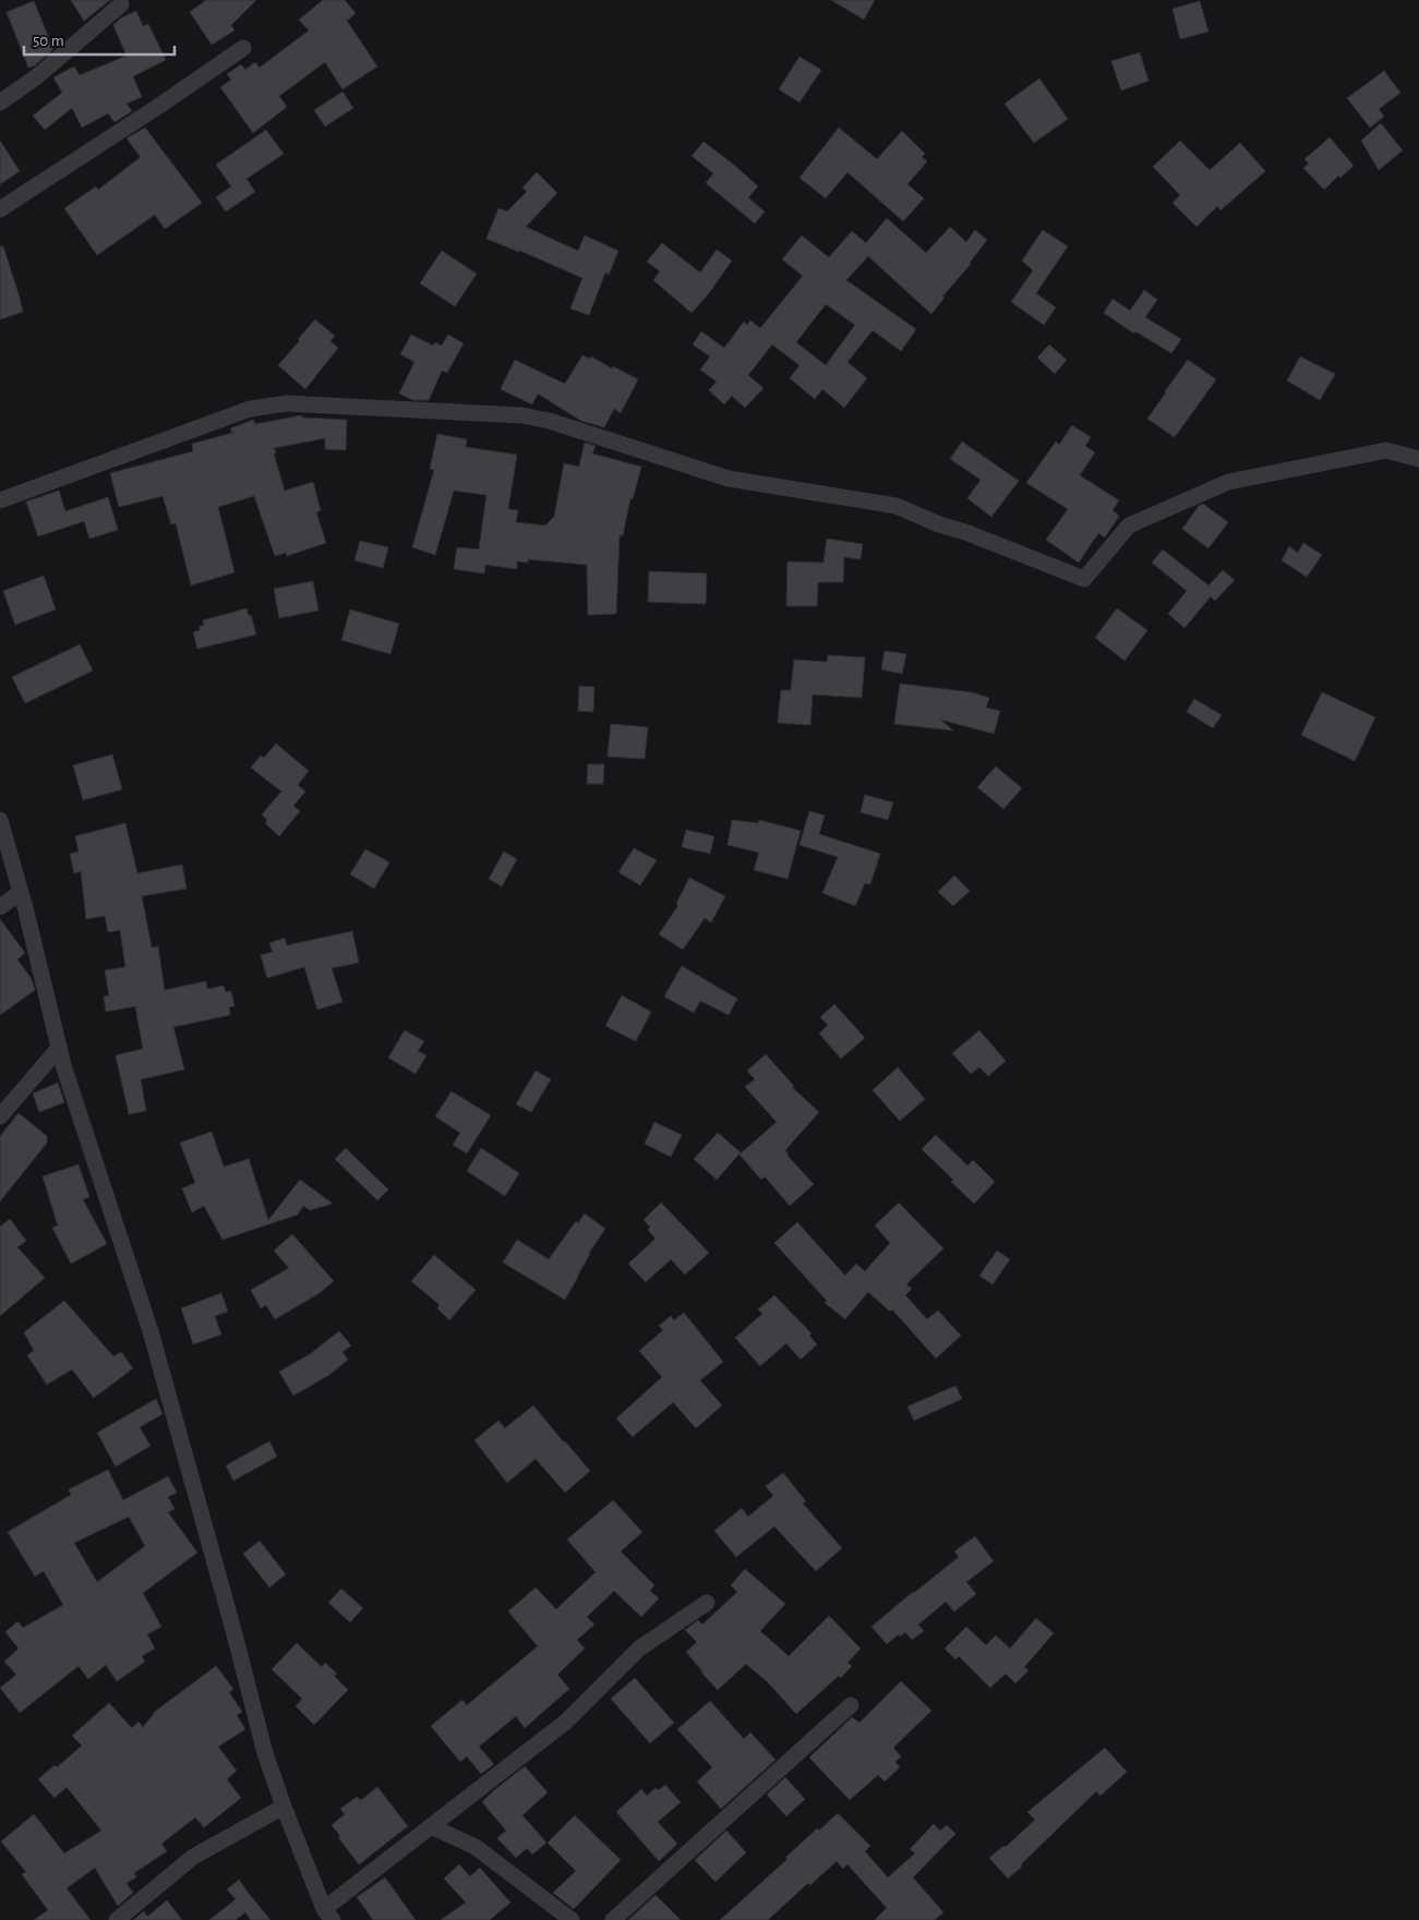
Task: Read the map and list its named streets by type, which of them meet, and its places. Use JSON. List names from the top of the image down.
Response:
{
  "scale_bar": "50 m"
}
